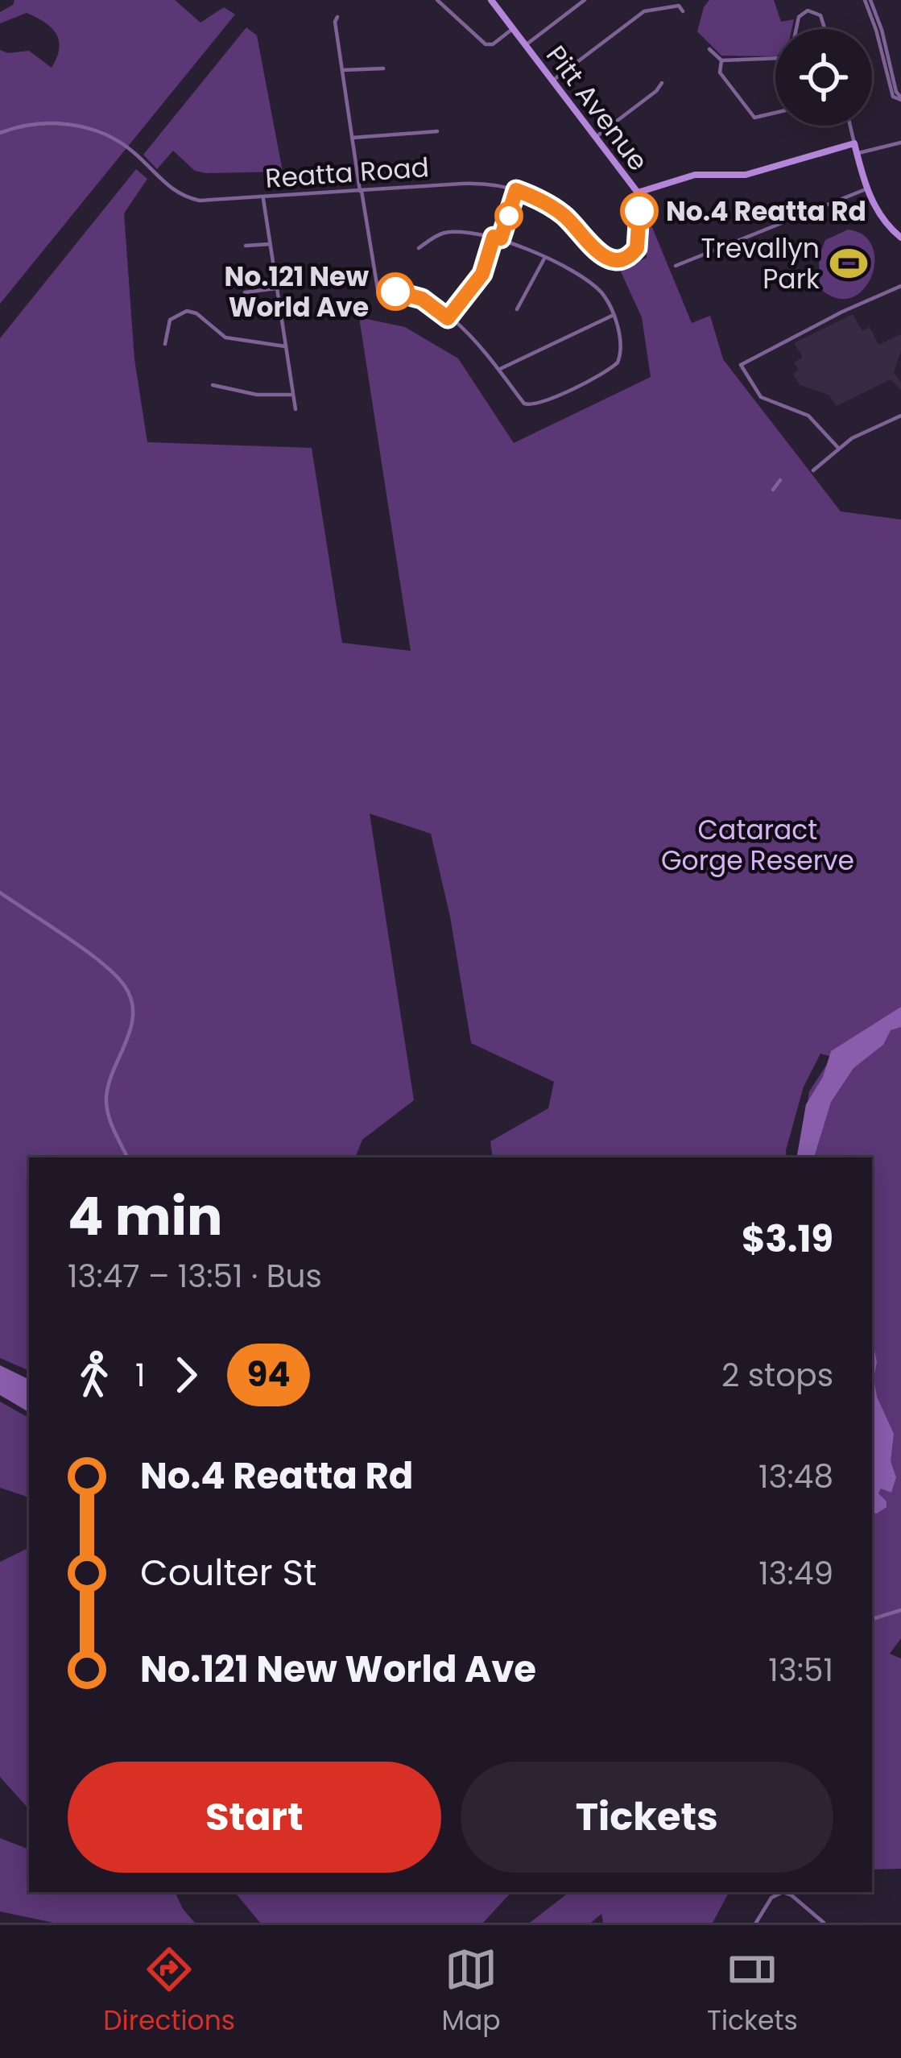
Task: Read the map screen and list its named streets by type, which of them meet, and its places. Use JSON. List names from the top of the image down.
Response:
{
  "streets": {
    "street": ["Pitt Avenue", "Reatta Road"]
  },
  "crossings": [
    ["Pitt Avenue", "Reatta Road"]
  ],
  "parks": ["Cataract Gorge Reserve"],
  "places": {
    "other": ["No.4 Reatta Rd", "No.121 New World Ave"],
    "sports": ["Trevallyn Park"]
  },
  "lines": ["bus line 94"],
  "page": {
    "heading": ["4 min", "13:47 – 13:51 · Bus", "$3.19"],
    "legs": ["1", "94", "2 stops"],
    "list": [
      {
        "name": "No.4 Reatta Rd",
        "value": "13:48"
      },
      {
        "name": "Coulter St",
        "value": "13:49"
      },
      {
        "name": "No.121 New World Ave",
        "value": "13:51"
      }
    ],
    "buttons": ["Start", "Tickets"],
    "tabs": ["Directions", "Map", "Tickets"]
  }
}
